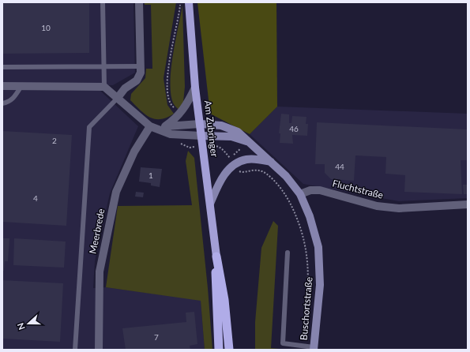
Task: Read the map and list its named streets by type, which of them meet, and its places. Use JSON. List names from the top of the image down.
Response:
{
  "streets": {
    "highway": ["Am Zubringer"],
    "main road": ["Buschortstraße"],
    "street": ["Fluchtstraße", "Meerbrede"]
  },
  "crossings": [
    ["Am Zubringer", "Buschortstraße"],
    ["Fluchtstraße", "Buschortstraße"]
  ],
  "house_numbers": [
    "10",
    "46",
    "2",
    "44",
    "1",
    "4",
    "7"
  ],
  "north": "left"
}
